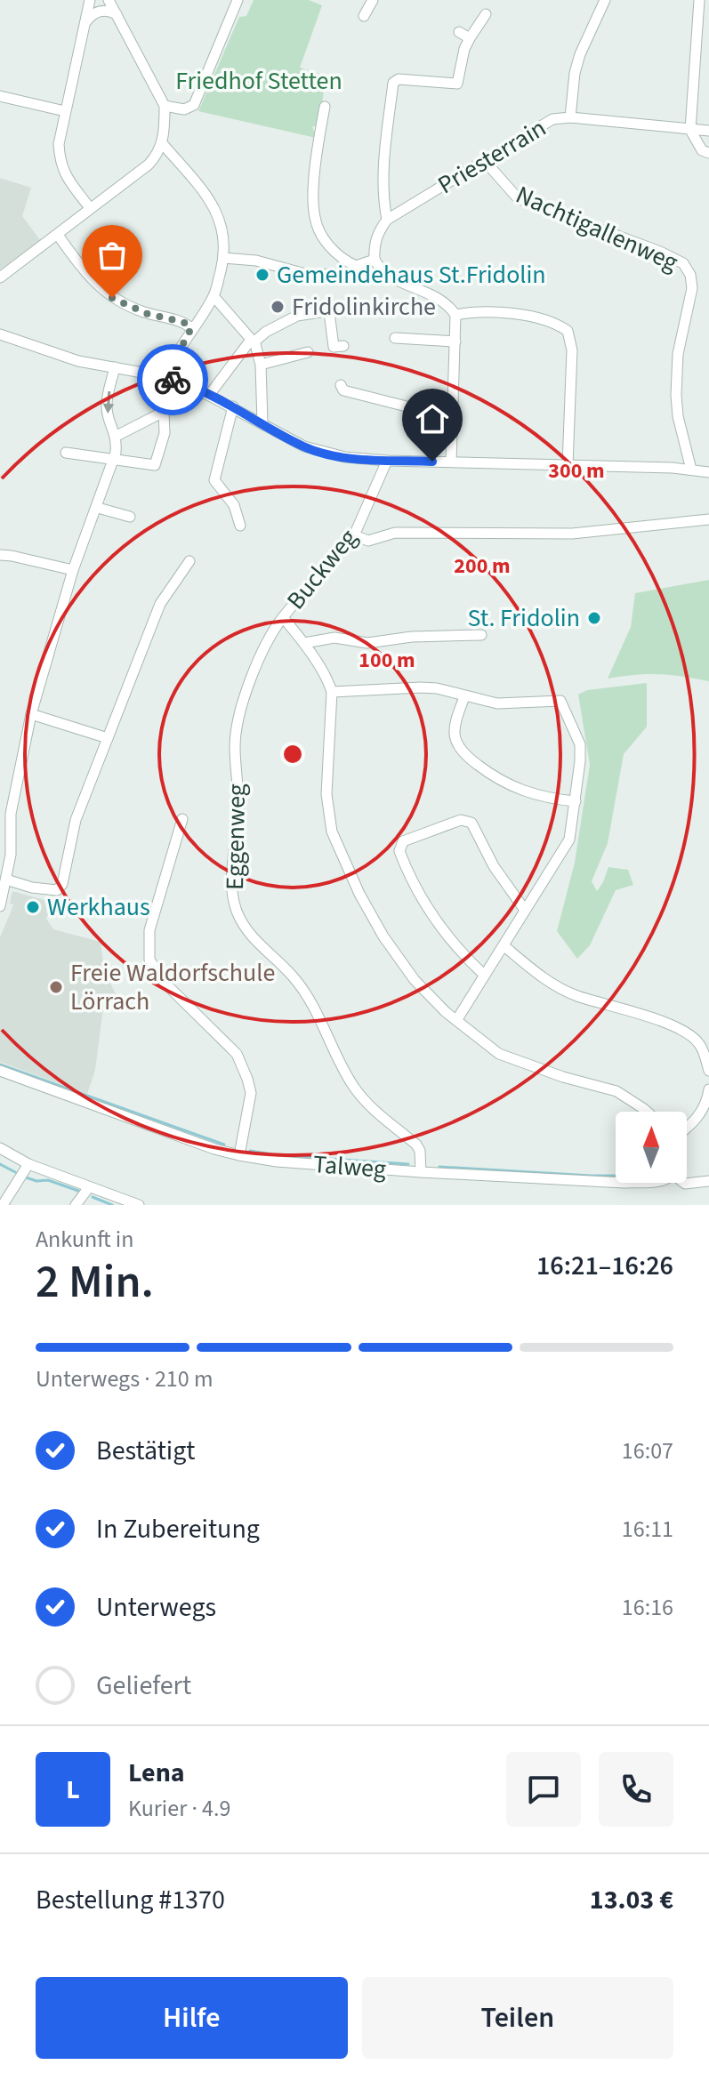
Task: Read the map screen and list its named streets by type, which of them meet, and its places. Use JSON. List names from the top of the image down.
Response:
{
  "streets": {
    "street": [
      "Priesterrain",
      "Nachtigallenweg",
      "Buckweg",
      "Eggenweg",
      "Talweg"
    ]
  },
  "crossings": [
    ["Priesterrain", "Nachtigallenweg"],
    ["Buckweg", "Eggenweg"],
    ["Eggenweg", "Talweg"]
  ],
  "parks": ["Friedhof Stetten"],
  "places": [
    "Gemeindehaus St.Fridolin",
    "Fridolinkirche",
    "St. Fridolin",
    "Werkhaus",
    "Freie Waldorfschule Lörrach"
  ],
  "north": "top",
  "page": {
    "heading": ["2 Min.", "Ankunft in", "16:21–16:26"],
    "panel": [
      "Lena",
      "Kurier · 4.9",
      "Bestellung #1370",
      "13.03 €"
    ],
    "bar": "Unterwegs · 210 m",
    "list": [
      ["Bestätigt", "16:07"],
      ["In Zubereitung", "16:11"],
      ["Unterwegs", "16:16"],
      "Geliefert"
    ],
    "round": "L",
    "buttons": ["Hilfe", "Teilen"]
  },
  "rings": ["300 m", "200 m", "100 m"]
}
